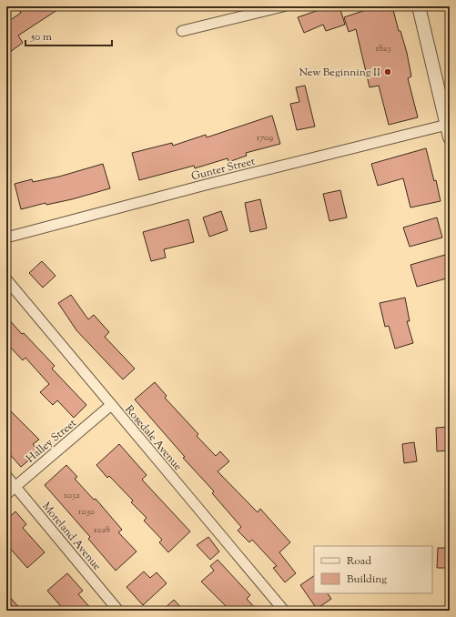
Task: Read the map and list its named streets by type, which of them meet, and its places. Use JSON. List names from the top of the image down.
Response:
{
  "streets": {
    "street": [
      "Gunter Street",
      "Rosedale Avenue",
      "Halley Street",
      "Moreland Avenue"
    ]
  },
  "crossings": [
    ["Rosedale Avenue", "Halley Street"],
    ["Halley Street", "Moreland Avenue"]
  ],
  "places": ["New Beginning II"],
  "house_numbers": [
    "1823",
    "1709",
    "1032",
    "1030",
    "1028"
  ],
  "legend": ["Road", "Building"],
  "scale_bar": "50 m"
}
